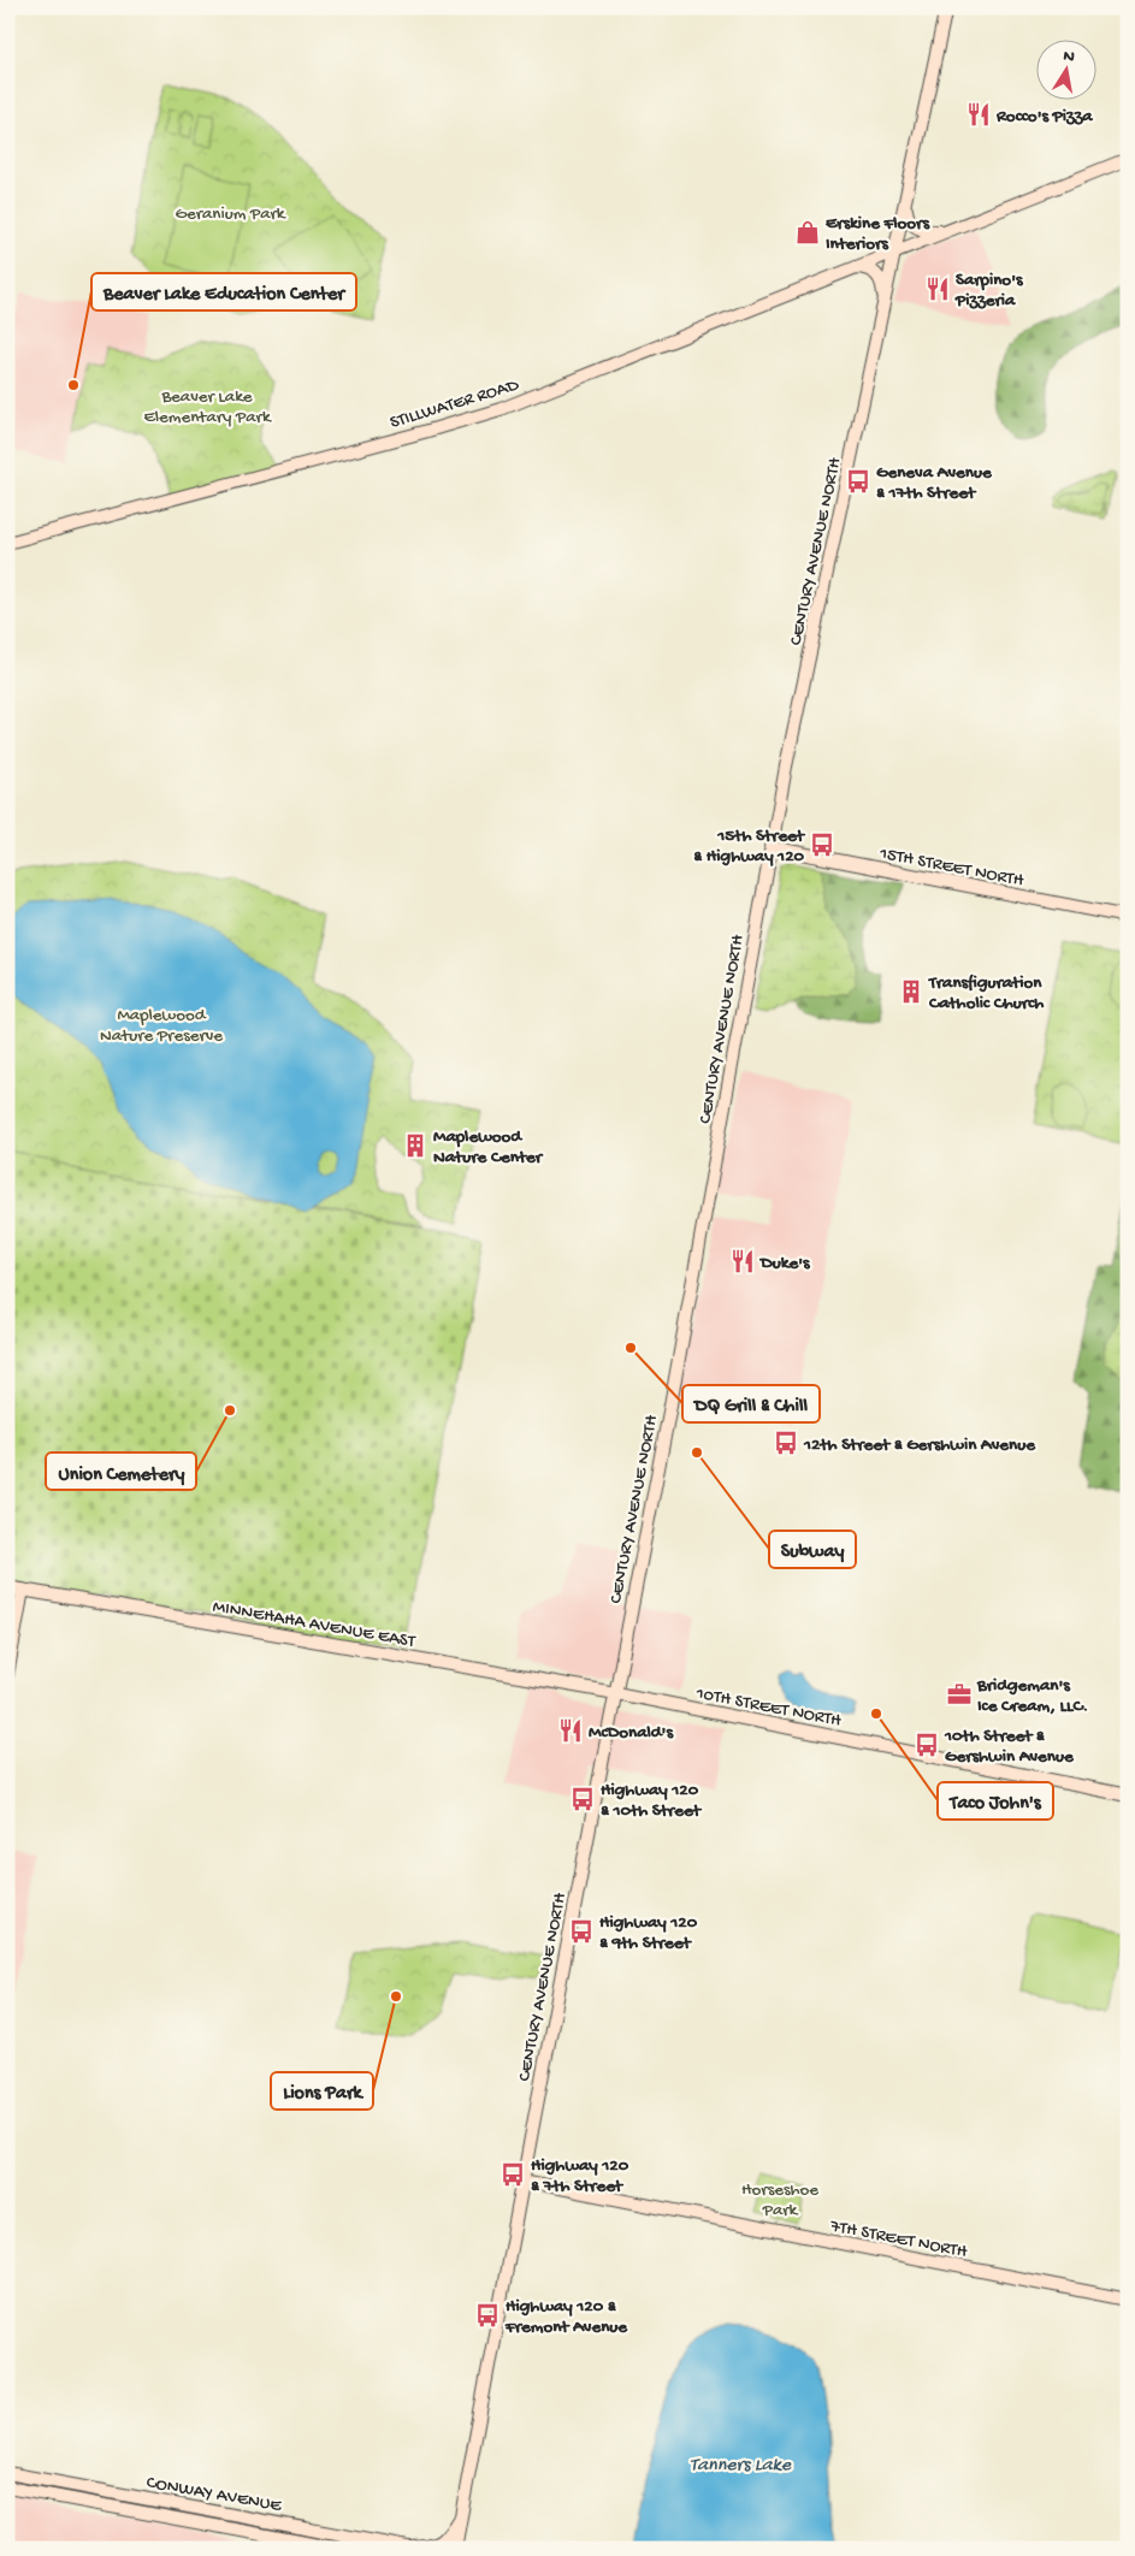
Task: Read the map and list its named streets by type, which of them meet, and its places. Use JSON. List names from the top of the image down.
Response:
{
  "streets": {
    "main road": [
      "STILLWATER ROAD",
      "CENTURY AVENUE NORTH",
      "15TH STREET NORTH",
      "MINNEHAHA AVENUE EAST",
      "10TH STREET NORTH",
      "7TH STREET NORTH",
      "CONWAY AVENUE"
    ]
  },
  "crossings": [
    ["STILLWATER ROAD", "CENTURY AVENUE NORTH"],
    ["CENTURY AVENUE NORTH", "15TH STREET NORTH"],
    ["CENTURY AVENUE NORTH", "MINNEHAHA AVENUE EAST"],
    ["CENTURY AVENUE NORTH", "10TH STREET NORTH"],
    ["CENTURY AVENUE NORTH", "7TH STREET NORTH"],
    ["MINNEHAHA AVENUE EAST", "10TH STREET NORTH"]
  ],
  "water": ["Tanners Lake"],
  "parks": [
    "Geranium Park",
    "Beaver Lake Elementary Park",
    "Maplewood Nature Preserve",
    "Horseshoe Park"
  ],
  "places": {
    "restaurant": [
      "Rocco's Pizza",
      "Sarpino's Pizzeria",
      "Duke's",
      "McDonald's"
    ],
    "shop": ["Erskine Floors Interiors"],
    "other": [
      "Beaver Lake Education Center",
      "DQ Grill & Chill",
      "Union Cemetery",
      "Subway",
      "Taco John's",
      "Lions Park"
    ],
    "bus stop": [
      "Geneva Avenue & 17th Street",
      "15th Street & Highway 120",
      "12th Street & Gershwin Avenue",
      "10th Street & Gershwin Avenue",
      "Highway 120 & 10th Street",
      "Highway 120 & 9th Street",
      "Highway 120 & 7th Street",
      "Highway 120 & Fremont Avenue"
    ],
    "building": ["Transfiguration Catholic Church", "Maplewood Nature Center"],
    "office": ["Bridgeman's Ice Cream, LLC."]
  },
  "north": "top"
}
